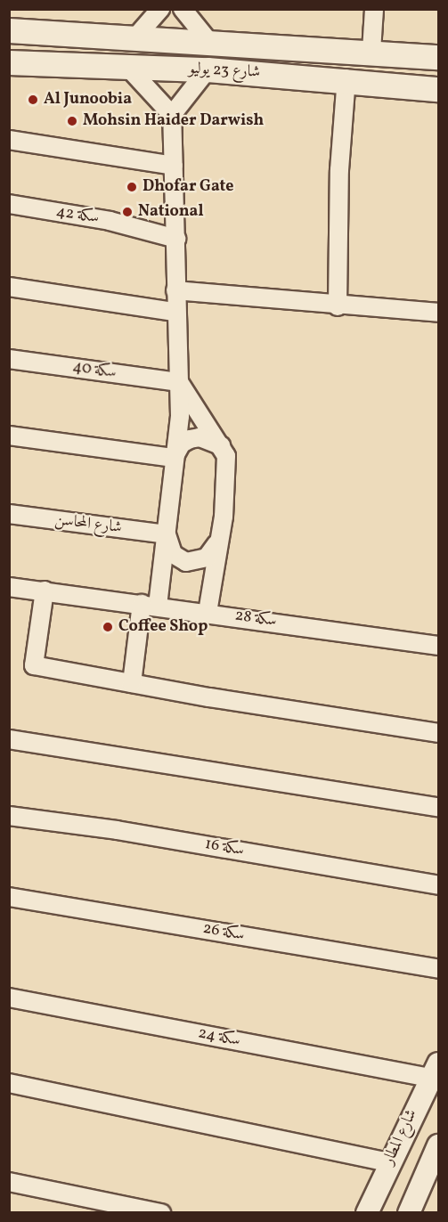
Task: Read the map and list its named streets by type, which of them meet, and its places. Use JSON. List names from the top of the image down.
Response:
{
  "streets": {
    "main road": ["شارع 23 يوليو"],
    "street": [
      "سكة 42",
      "سكة 40",
      "شارع المحاسن",
      "سكة 28",
      "سكة 16",
      "سكة 26",
      "سكة 24",
      "شارع المطار"
    ]
  },
  "crossings": [
    ["سكة 24", "شارع المطار"]
  ],
  "places": [
    "Al Junoobia",
    "Mohsin Haider Darwish",
    "Dhofar Gate",
    "National",
    "Coffee Shop"
  ]
}
